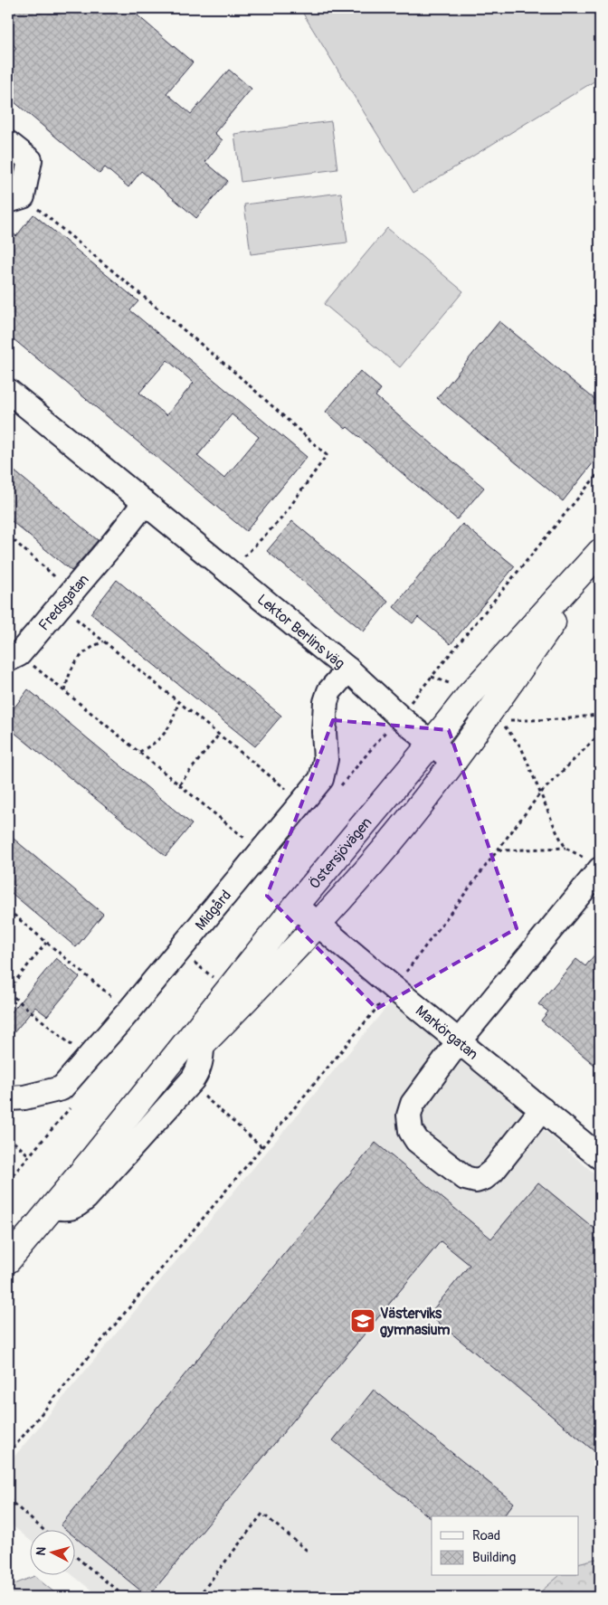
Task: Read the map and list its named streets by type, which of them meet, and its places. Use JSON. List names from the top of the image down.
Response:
{
  "streets": {
    "main road": ["Östersjövägen"],
    "street": [
      "Fredsgatan",
      "Lektor Berlins väg",
      "Midgård",
      "Markörgatan"
    ]
  },
  "crossings": [
    ["Fredsgatan", "Lektor Berlins väg"],
    ["Lektor Berlins väg", "Östersjövägen"],
    ["Lektor Berlins väg", "Midgård"],
    ["Östersjövägen", "Markörgatan"]
  ],
  "places": {
    "school or university": ["Västerviks gymnasium"]
  },
  "legend": ["Road", "Building"],
  "north": "left"
}
